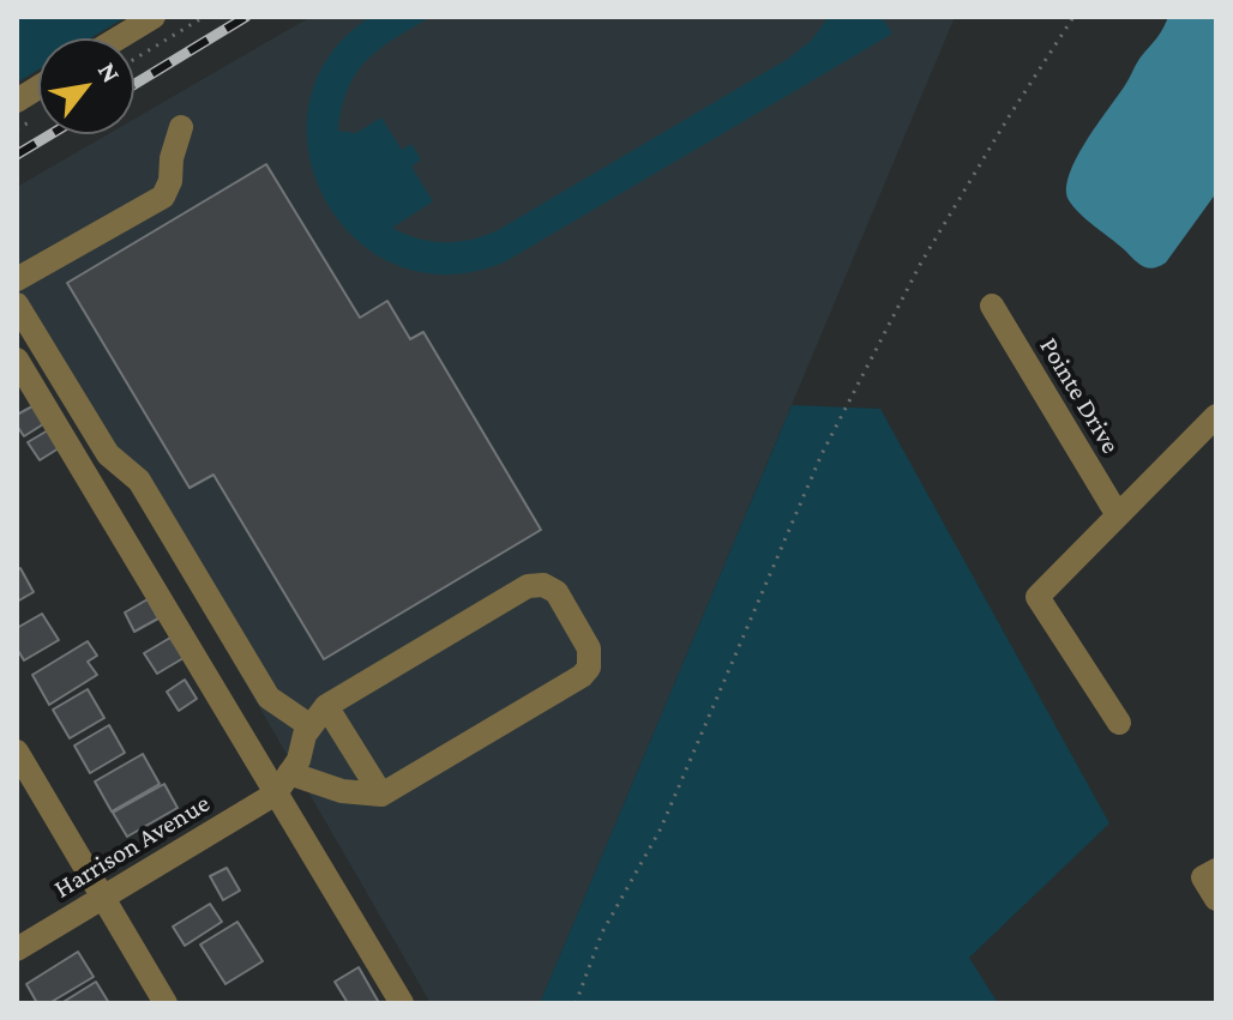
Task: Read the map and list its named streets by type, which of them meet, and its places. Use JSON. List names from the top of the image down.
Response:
{
  "streets": {
    "street": ["Pointe Drive", "Harrison Avenue"]
  },
  "north": "top right"
}
